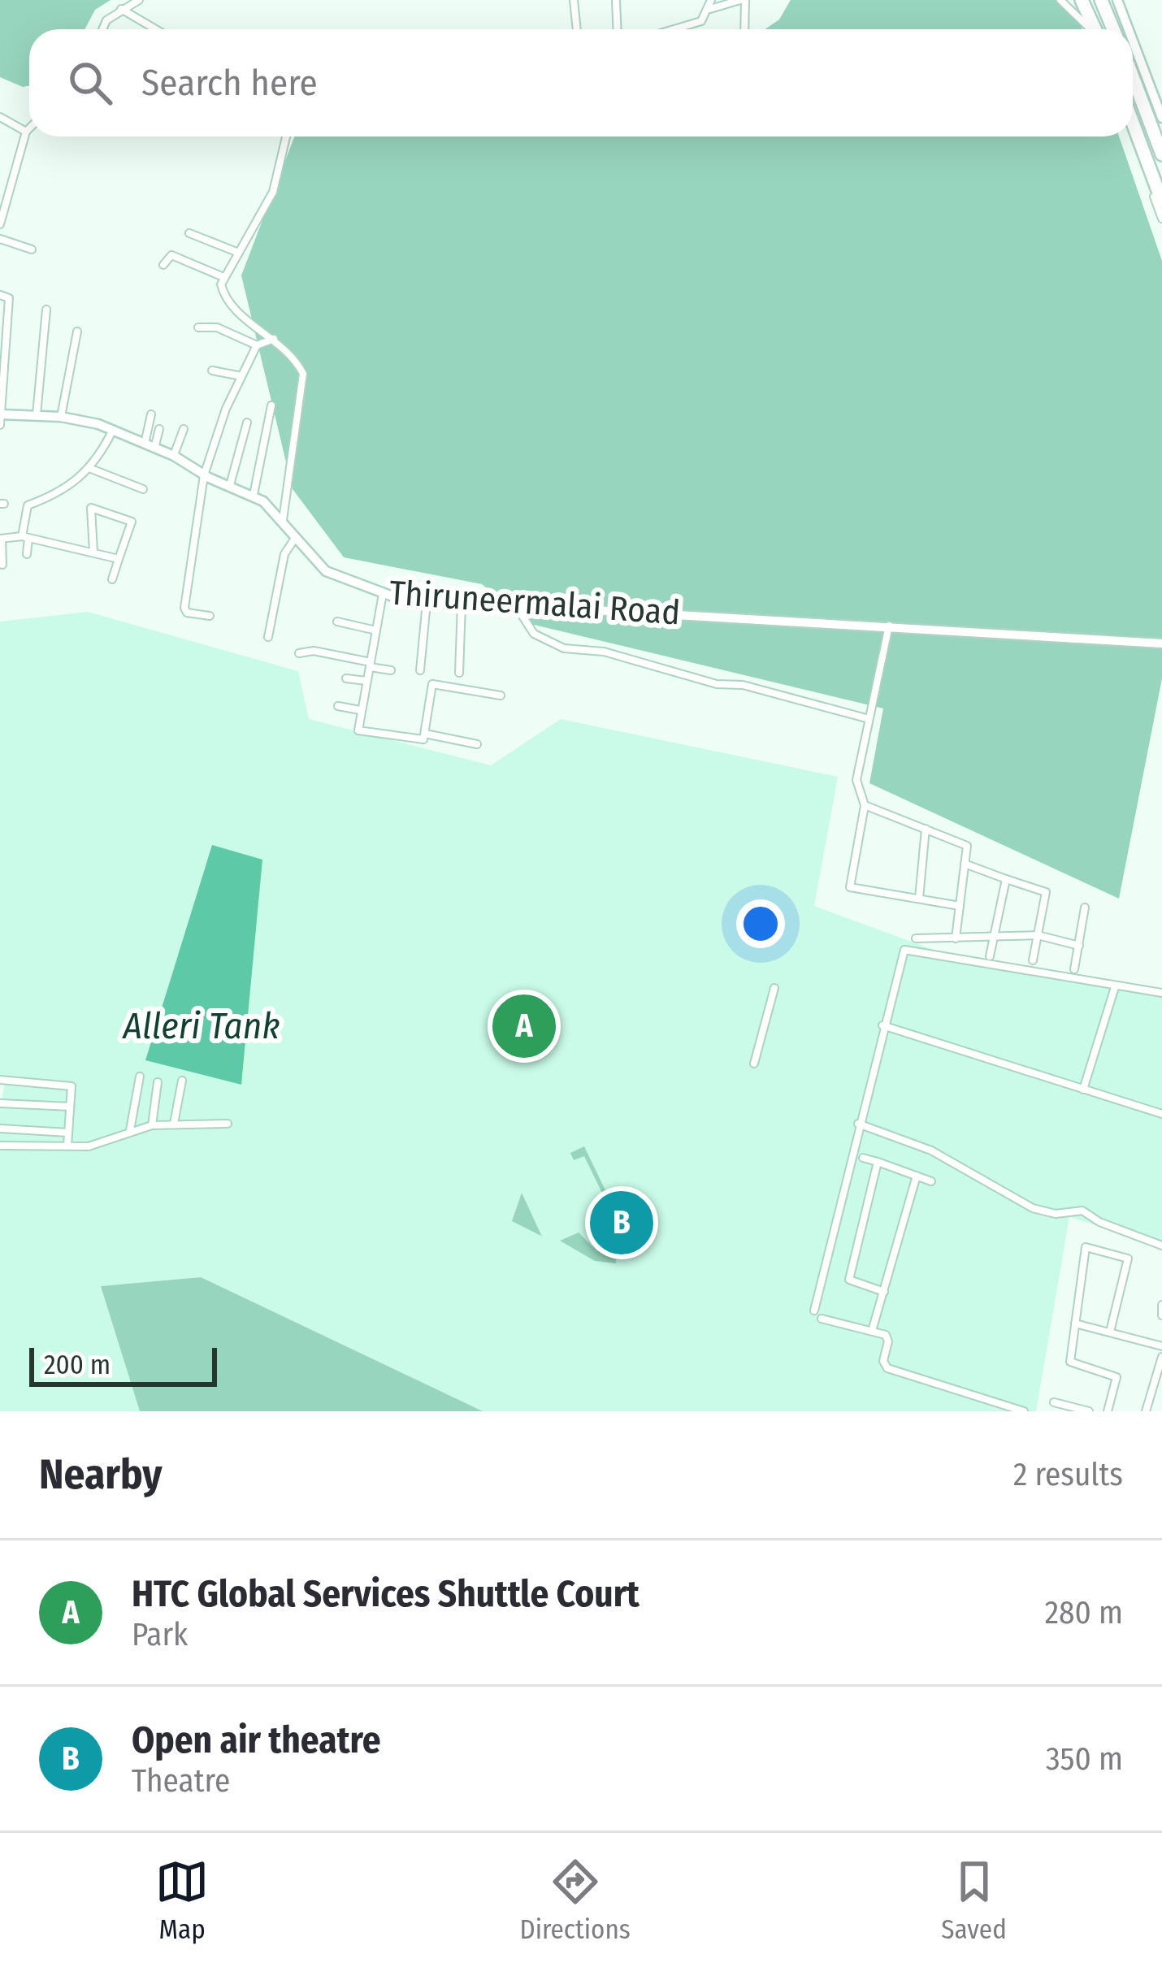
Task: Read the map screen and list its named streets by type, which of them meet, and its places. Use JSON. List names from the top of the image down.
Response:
{
  "streets": {
    "street": ["Thiruneermalai Road"]
  },
  "water": ["Alleri Tank"],
  "scale_bar": "200 m",
  "page": {
    "search": "Search here",
    "pins": ["A", "B"],
    "scale": "200 m",
    "heading": ["Nearby", "2 results"],
    "list": [
      {
        "mark": "A",
        "name": "HTC Global Services Shuttle Court",
        "note": "Park",
        "value": "280 m"
      },
      {
        "mark": "B",
        "name": "Open air theatre",
        "note": "Theatre",
        "value": "350 m"
      }
    ],
    "nav": ["Map", "Directions", "Saved"]
  }
}
